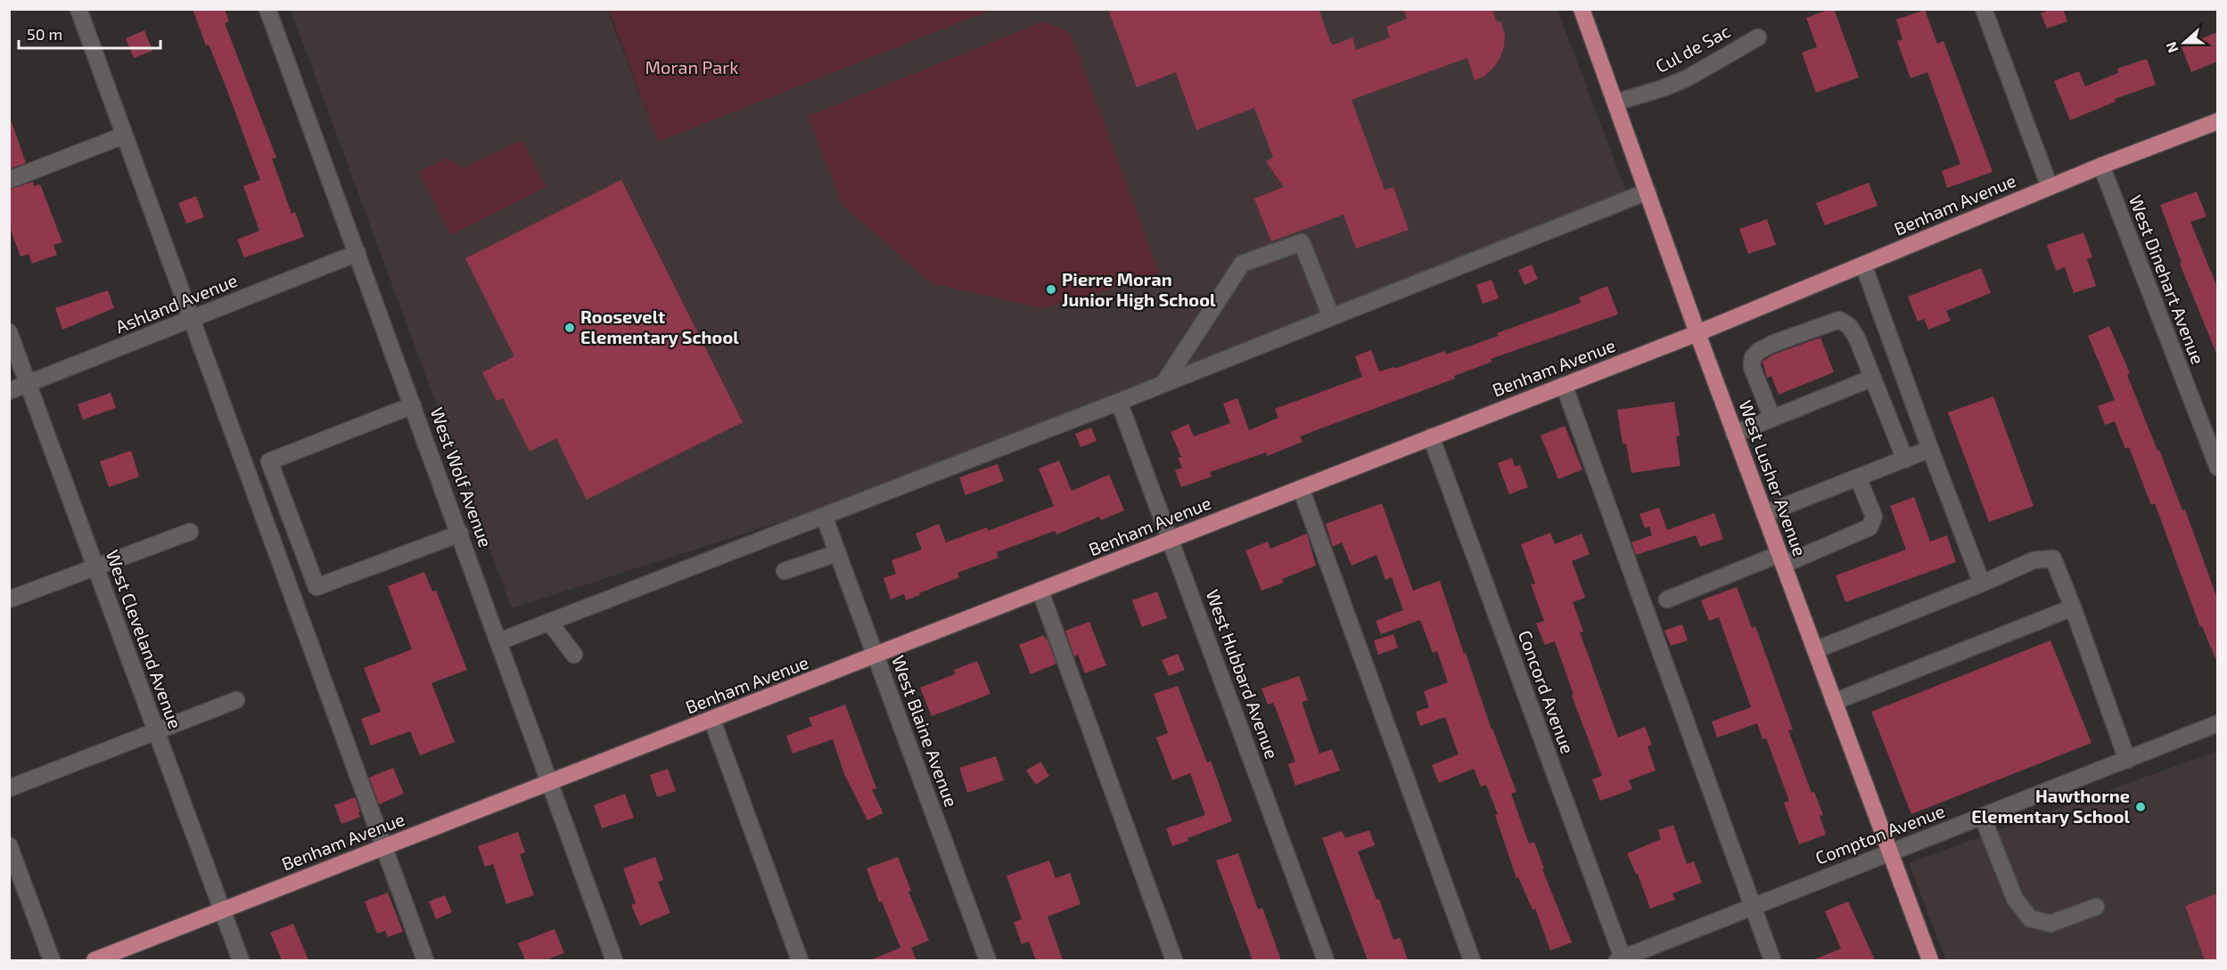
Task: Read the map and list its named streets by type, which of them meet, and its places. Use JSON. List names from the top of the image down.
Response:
{
  "streets": {
    "main road": ["Benham Avenue", "West Lusher Avenue"],
    "street": [
      "Cul de Sac",
      "West Dinehart Avenue",
      "Ashland Avenue",
      "West Wolf Avenue",
      "West Cleveland Avenue",
      "West Hubbard Avenue",
      "Concord Avenue",
      "West Blaine Avenue",
      "Compton Avenue"
    ]
  },
  "crossings": [
    ["Cul de Sac", "West Lusher Avenue"],
    ["Benham Avenue", "West Dinehart Avenue"],
    ["Benham Avenue", "West Wolf Avenue"],
    ["Benham Avenue", "West Lusher Avenue"],
    ["Benham Avenue", "West Cleveland Avenue"],
    ["Benham Avenue", "West Hubbard Avenue"],
    ["Benham Avenue", "Concord Avenue"],
    ["Benham Avenue", "West Blaine Avenue"],
    ["Ashland Avenue", "West Wolf Avenue"],
    ["Ashland Avenue", "West Cleveland Avenue"],
    ["West Lusher Avenue", "Compton Avenue"],
    ["Concord Avenue", "Compton Avenue"]
  ],
  "parks": ["Moran Park"],
  "places": ["Pierre Moran Junior High School", "Roosevelt Elementary School", "Hawthorne Elementary School"],
  "scale_bar": "50 m",
  "north": "left"
}
